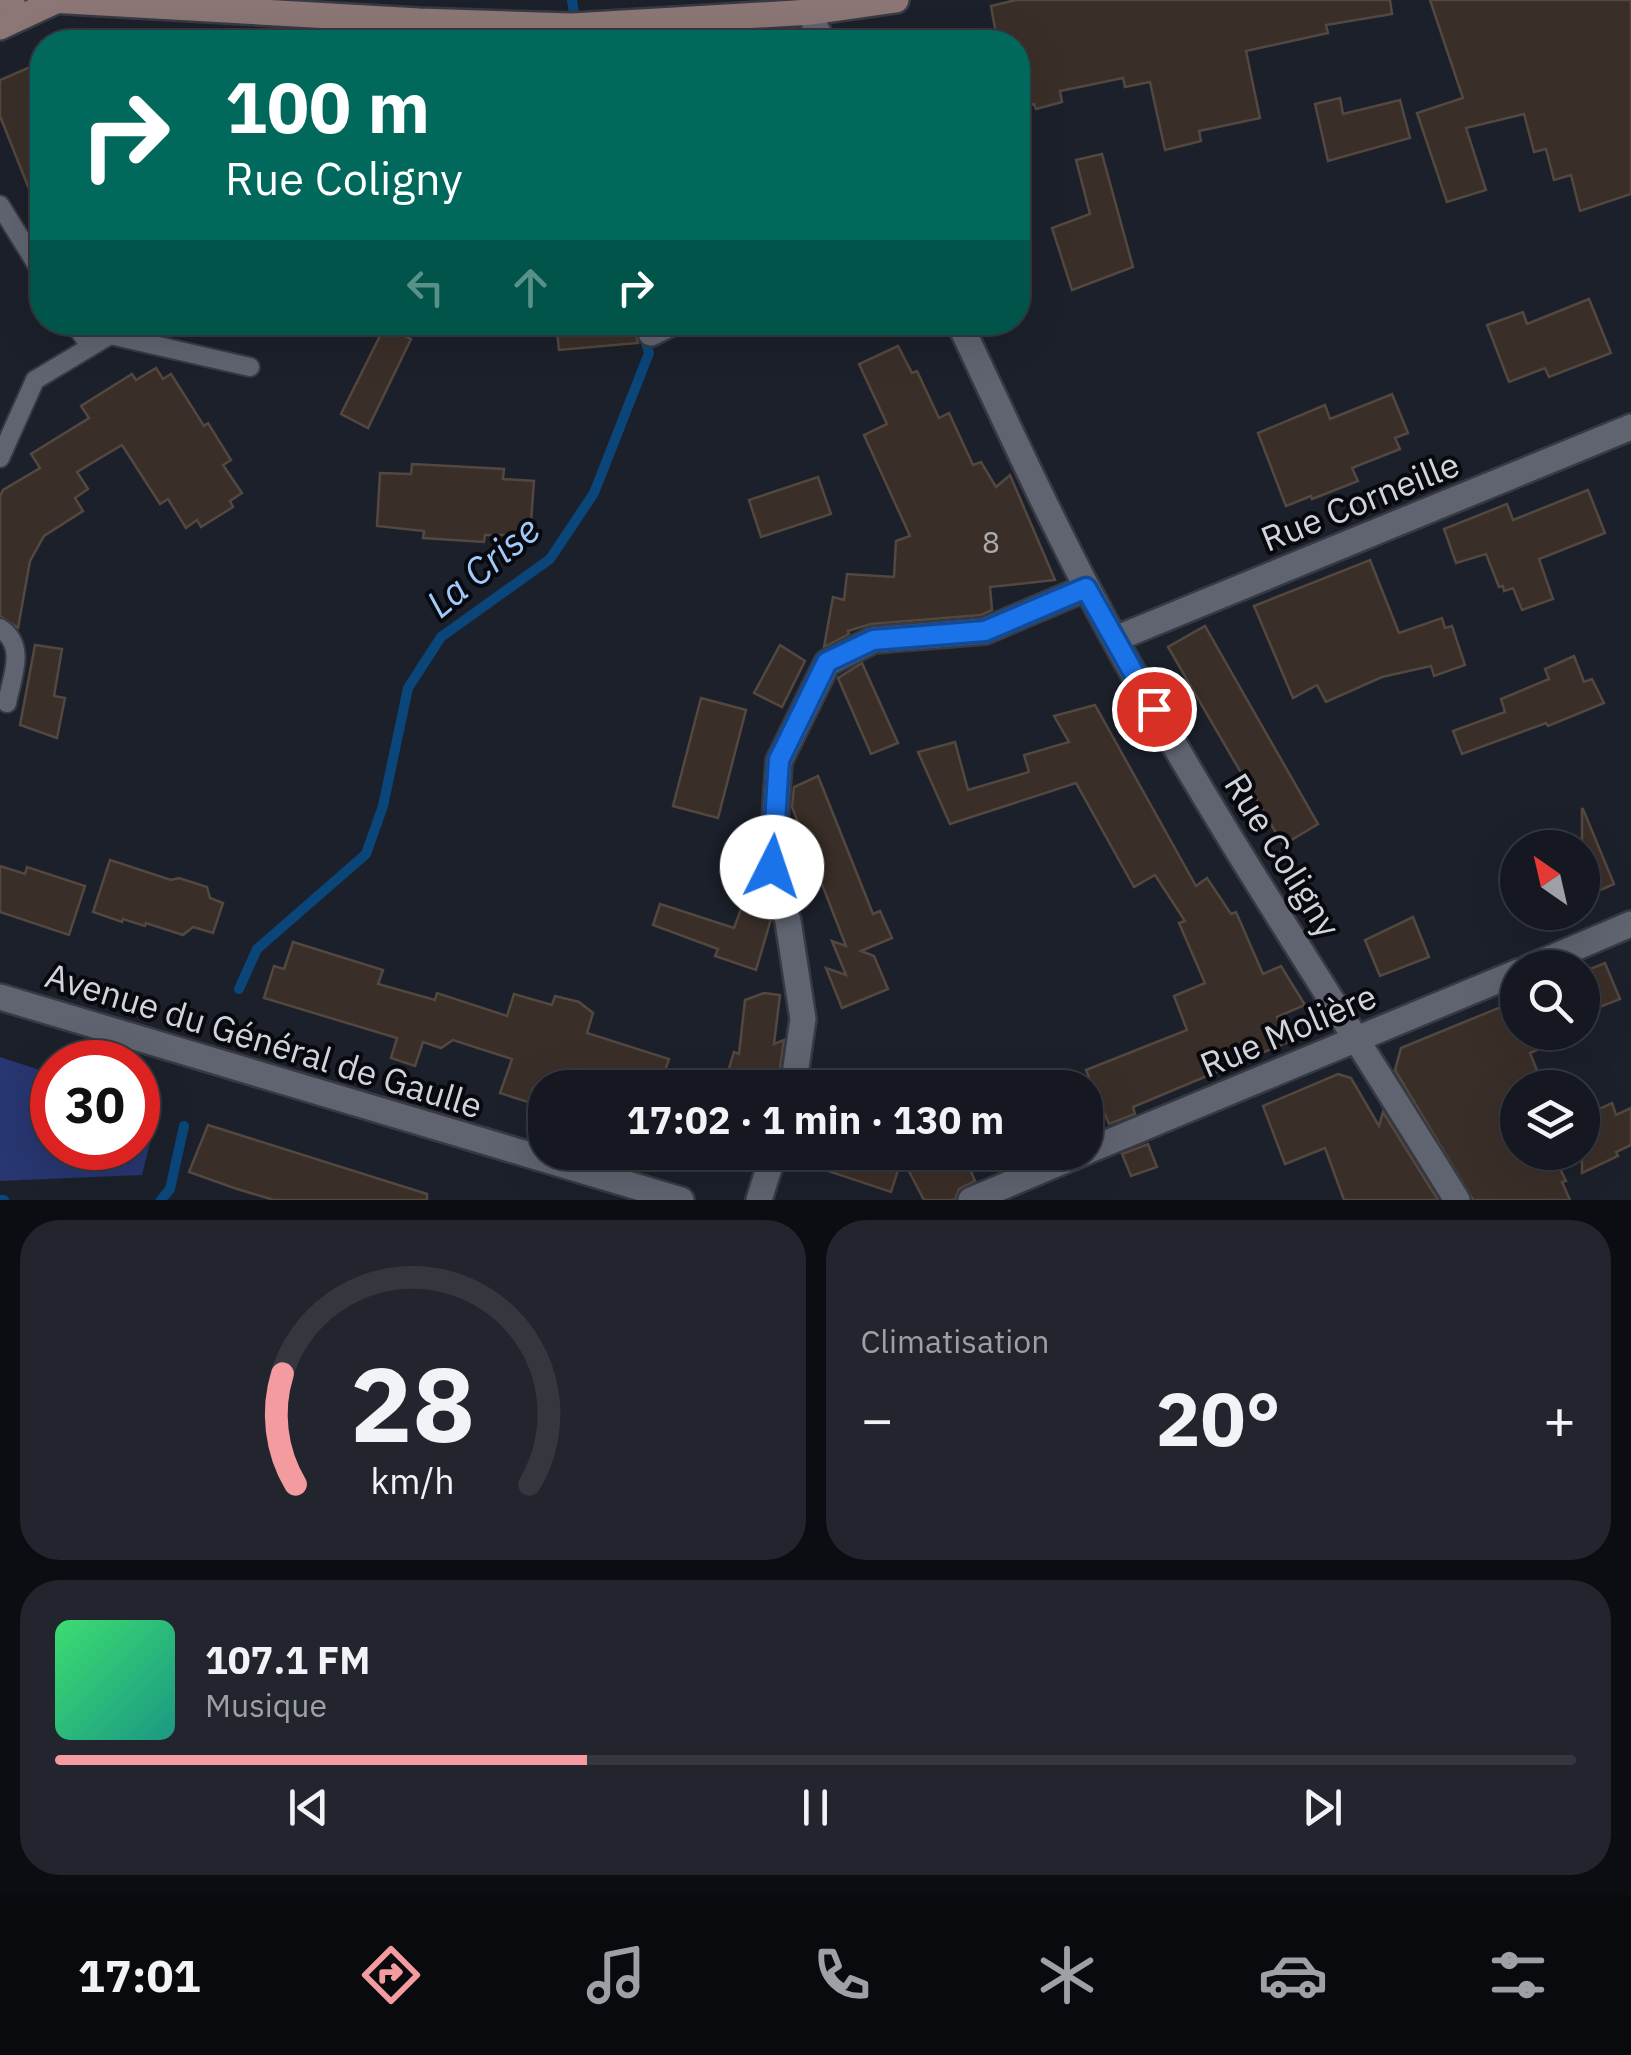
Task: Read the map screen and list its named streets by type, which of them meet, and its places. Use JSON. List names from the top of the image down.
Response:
{
  "streets": {
    "street": [
      "Rue Corneille",
      "Rue Coligny",
      "Rue Molière",
      "Avenue du Général de Gaulle"
    ]
  },
  "crossings": [
    ["Rue Corneille", "Rue Coligny"],
    ["Rue Coligny", "Rue Molière"]
  ],
  "water": ["La Crise"],
  "house_numbers": ["8"],
  "north": "top left",
  "page": {
    "turn": ["100 m", "Rue Coligny"],
    "limit": "30",
    "trip": "17:02 · 1 min · 130 m",
    "tile": "Climatisation",
    "heat": ["−", "20°", "+"],
    "song": ["107.1 FM", "Musique"],
    "tabs": "17:01",
    "gauge": ["28", "km/h"]
  }
}
